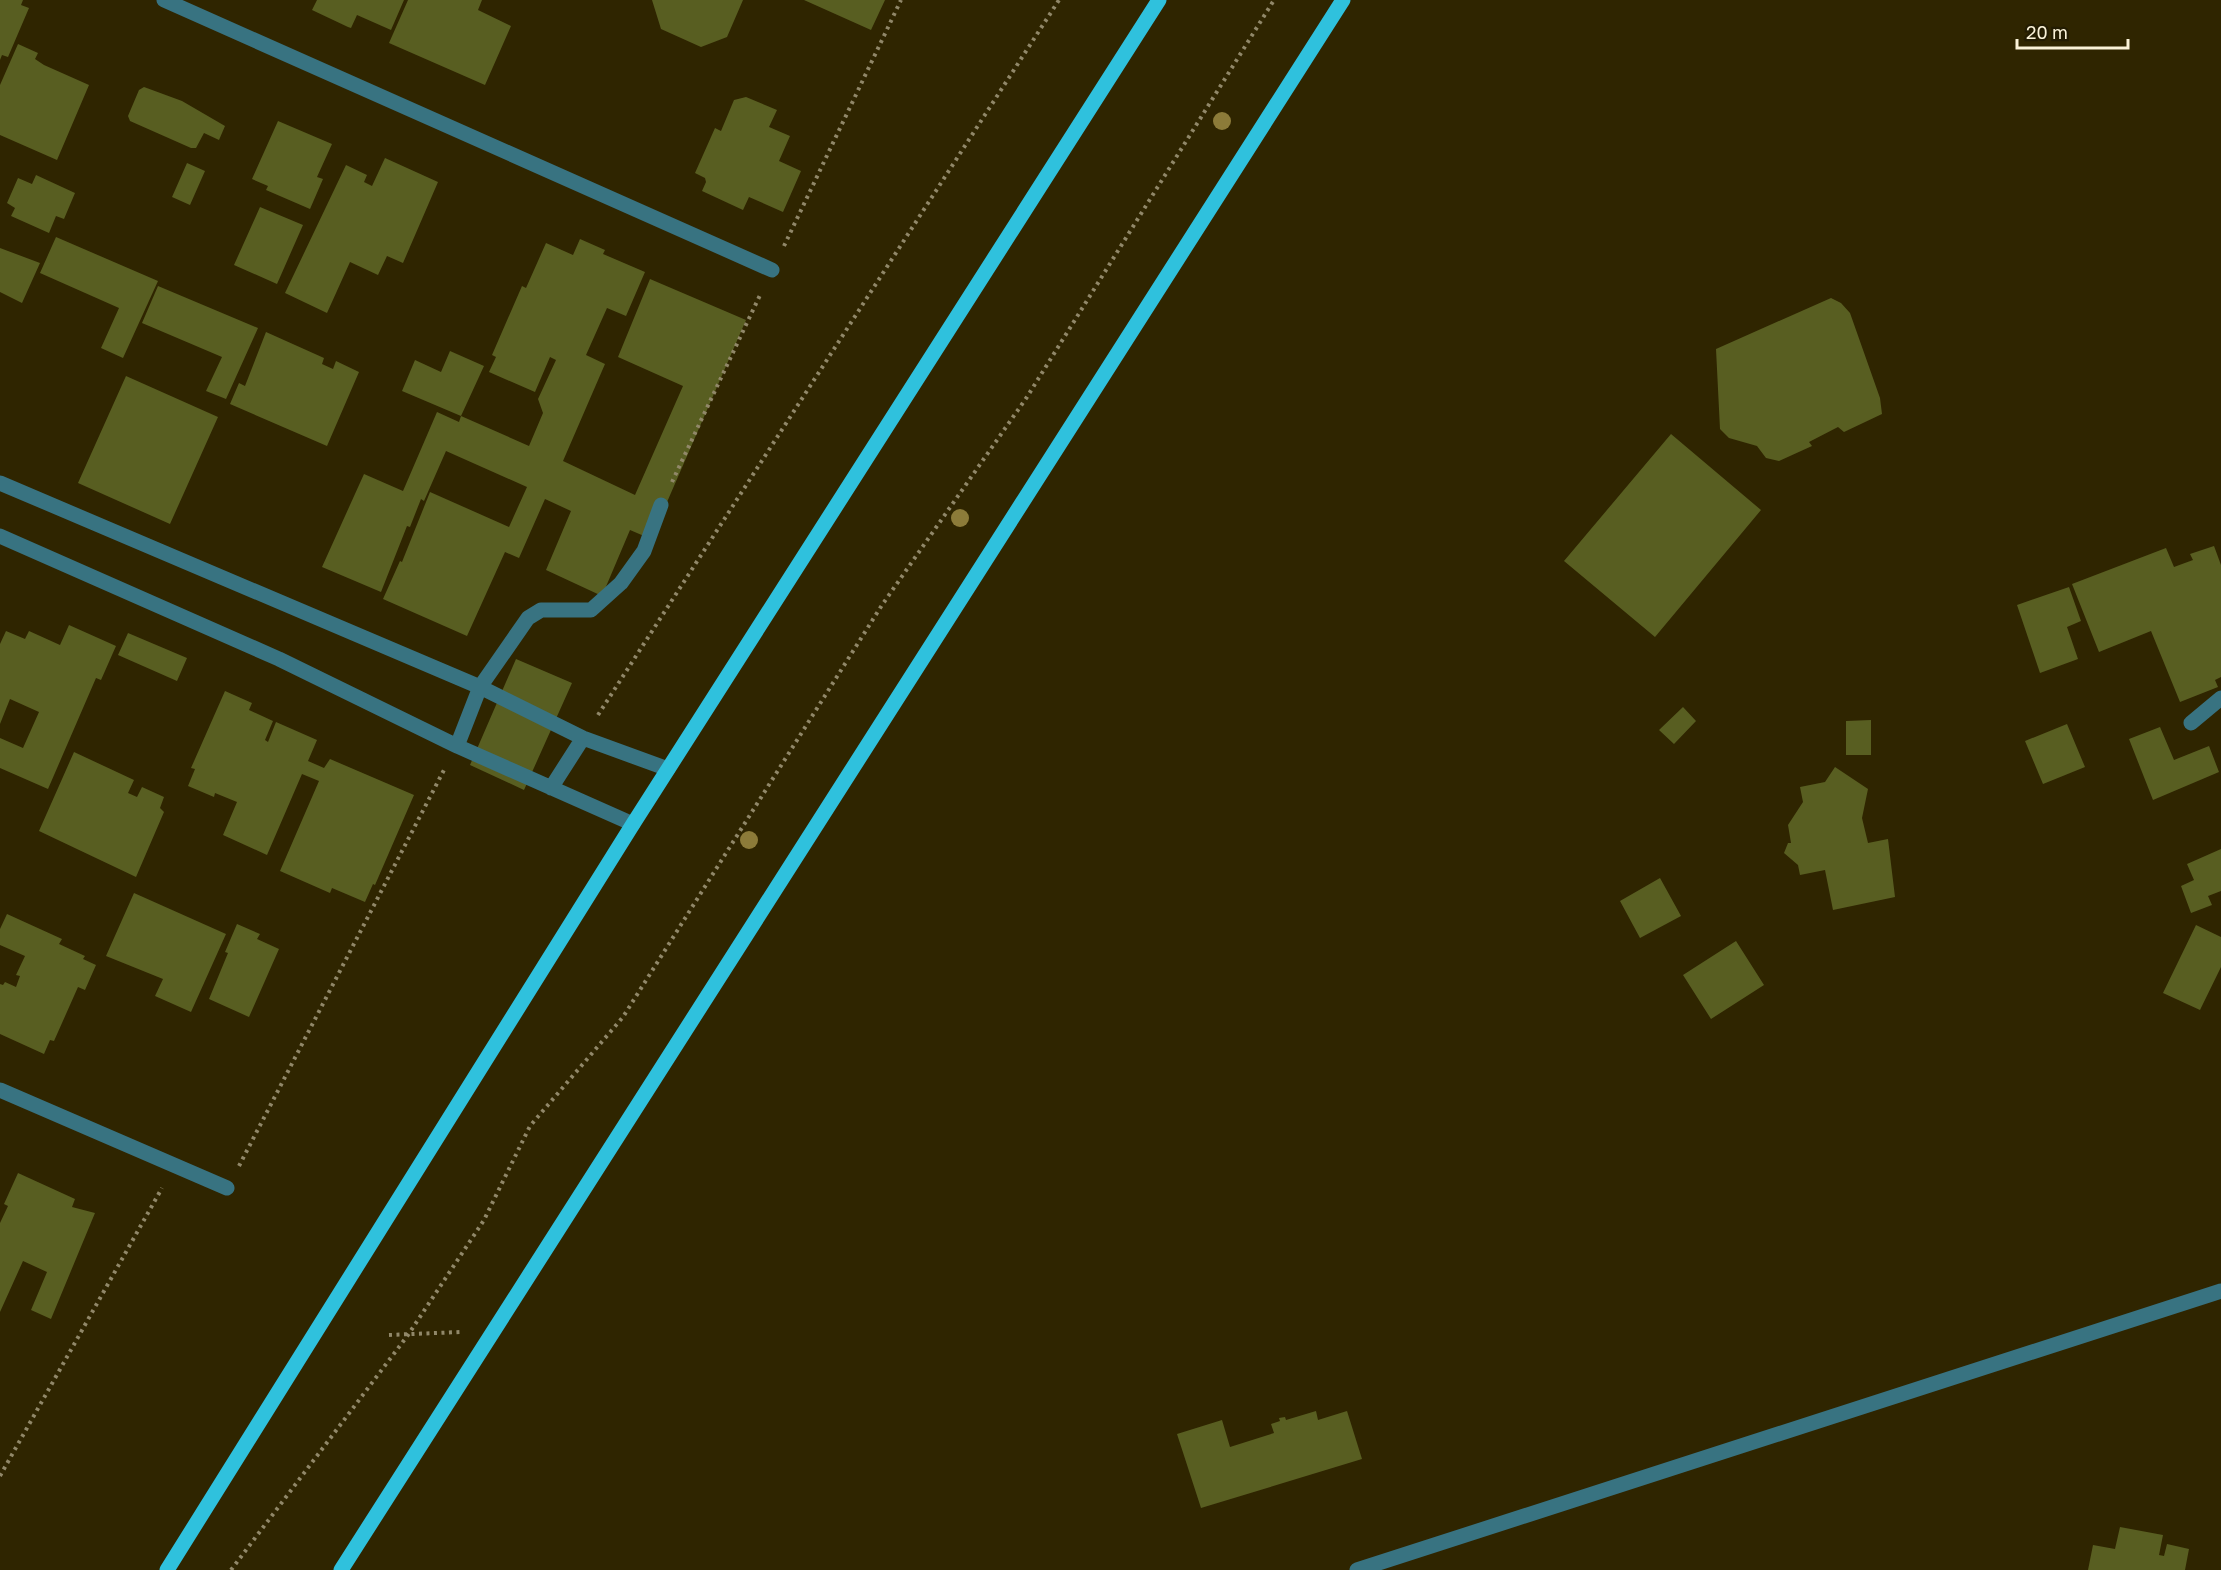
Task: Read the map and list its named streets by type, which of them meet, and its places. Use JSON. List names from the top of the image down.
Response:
{
  "scale_bar": "20 m"
}
